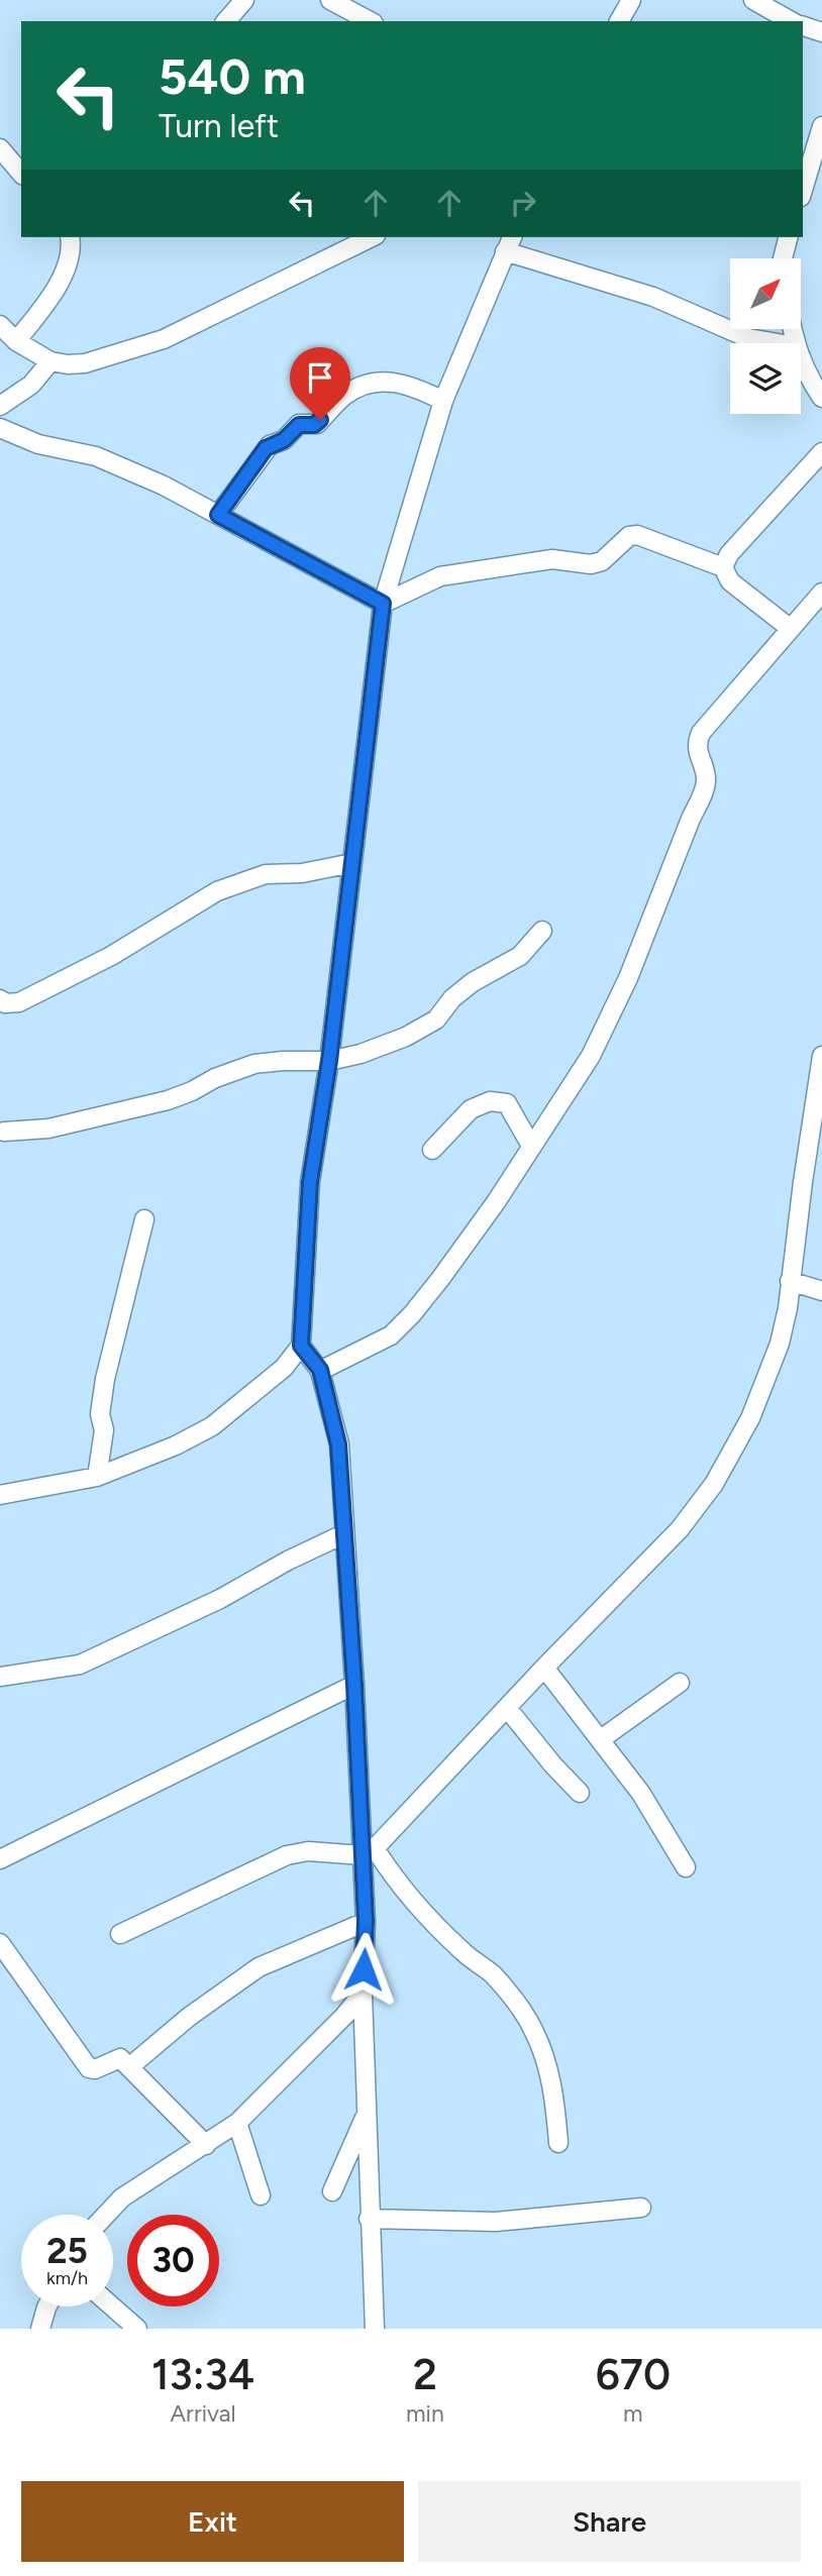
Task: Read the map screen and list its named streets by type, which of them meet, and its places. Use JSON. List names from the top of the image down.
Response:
{
  "north": "top right",
  "page": {
    "turn": ["540 m", "Turn left"],
    "speed": "25 km/h",
    "limit": "30",
    "eta": [
      "13:34",
      "Arrival",
      "2",
      "min",
      "670",
      "m"
    ],
    "buttons": ["Exit", "Share"]
  }
}
